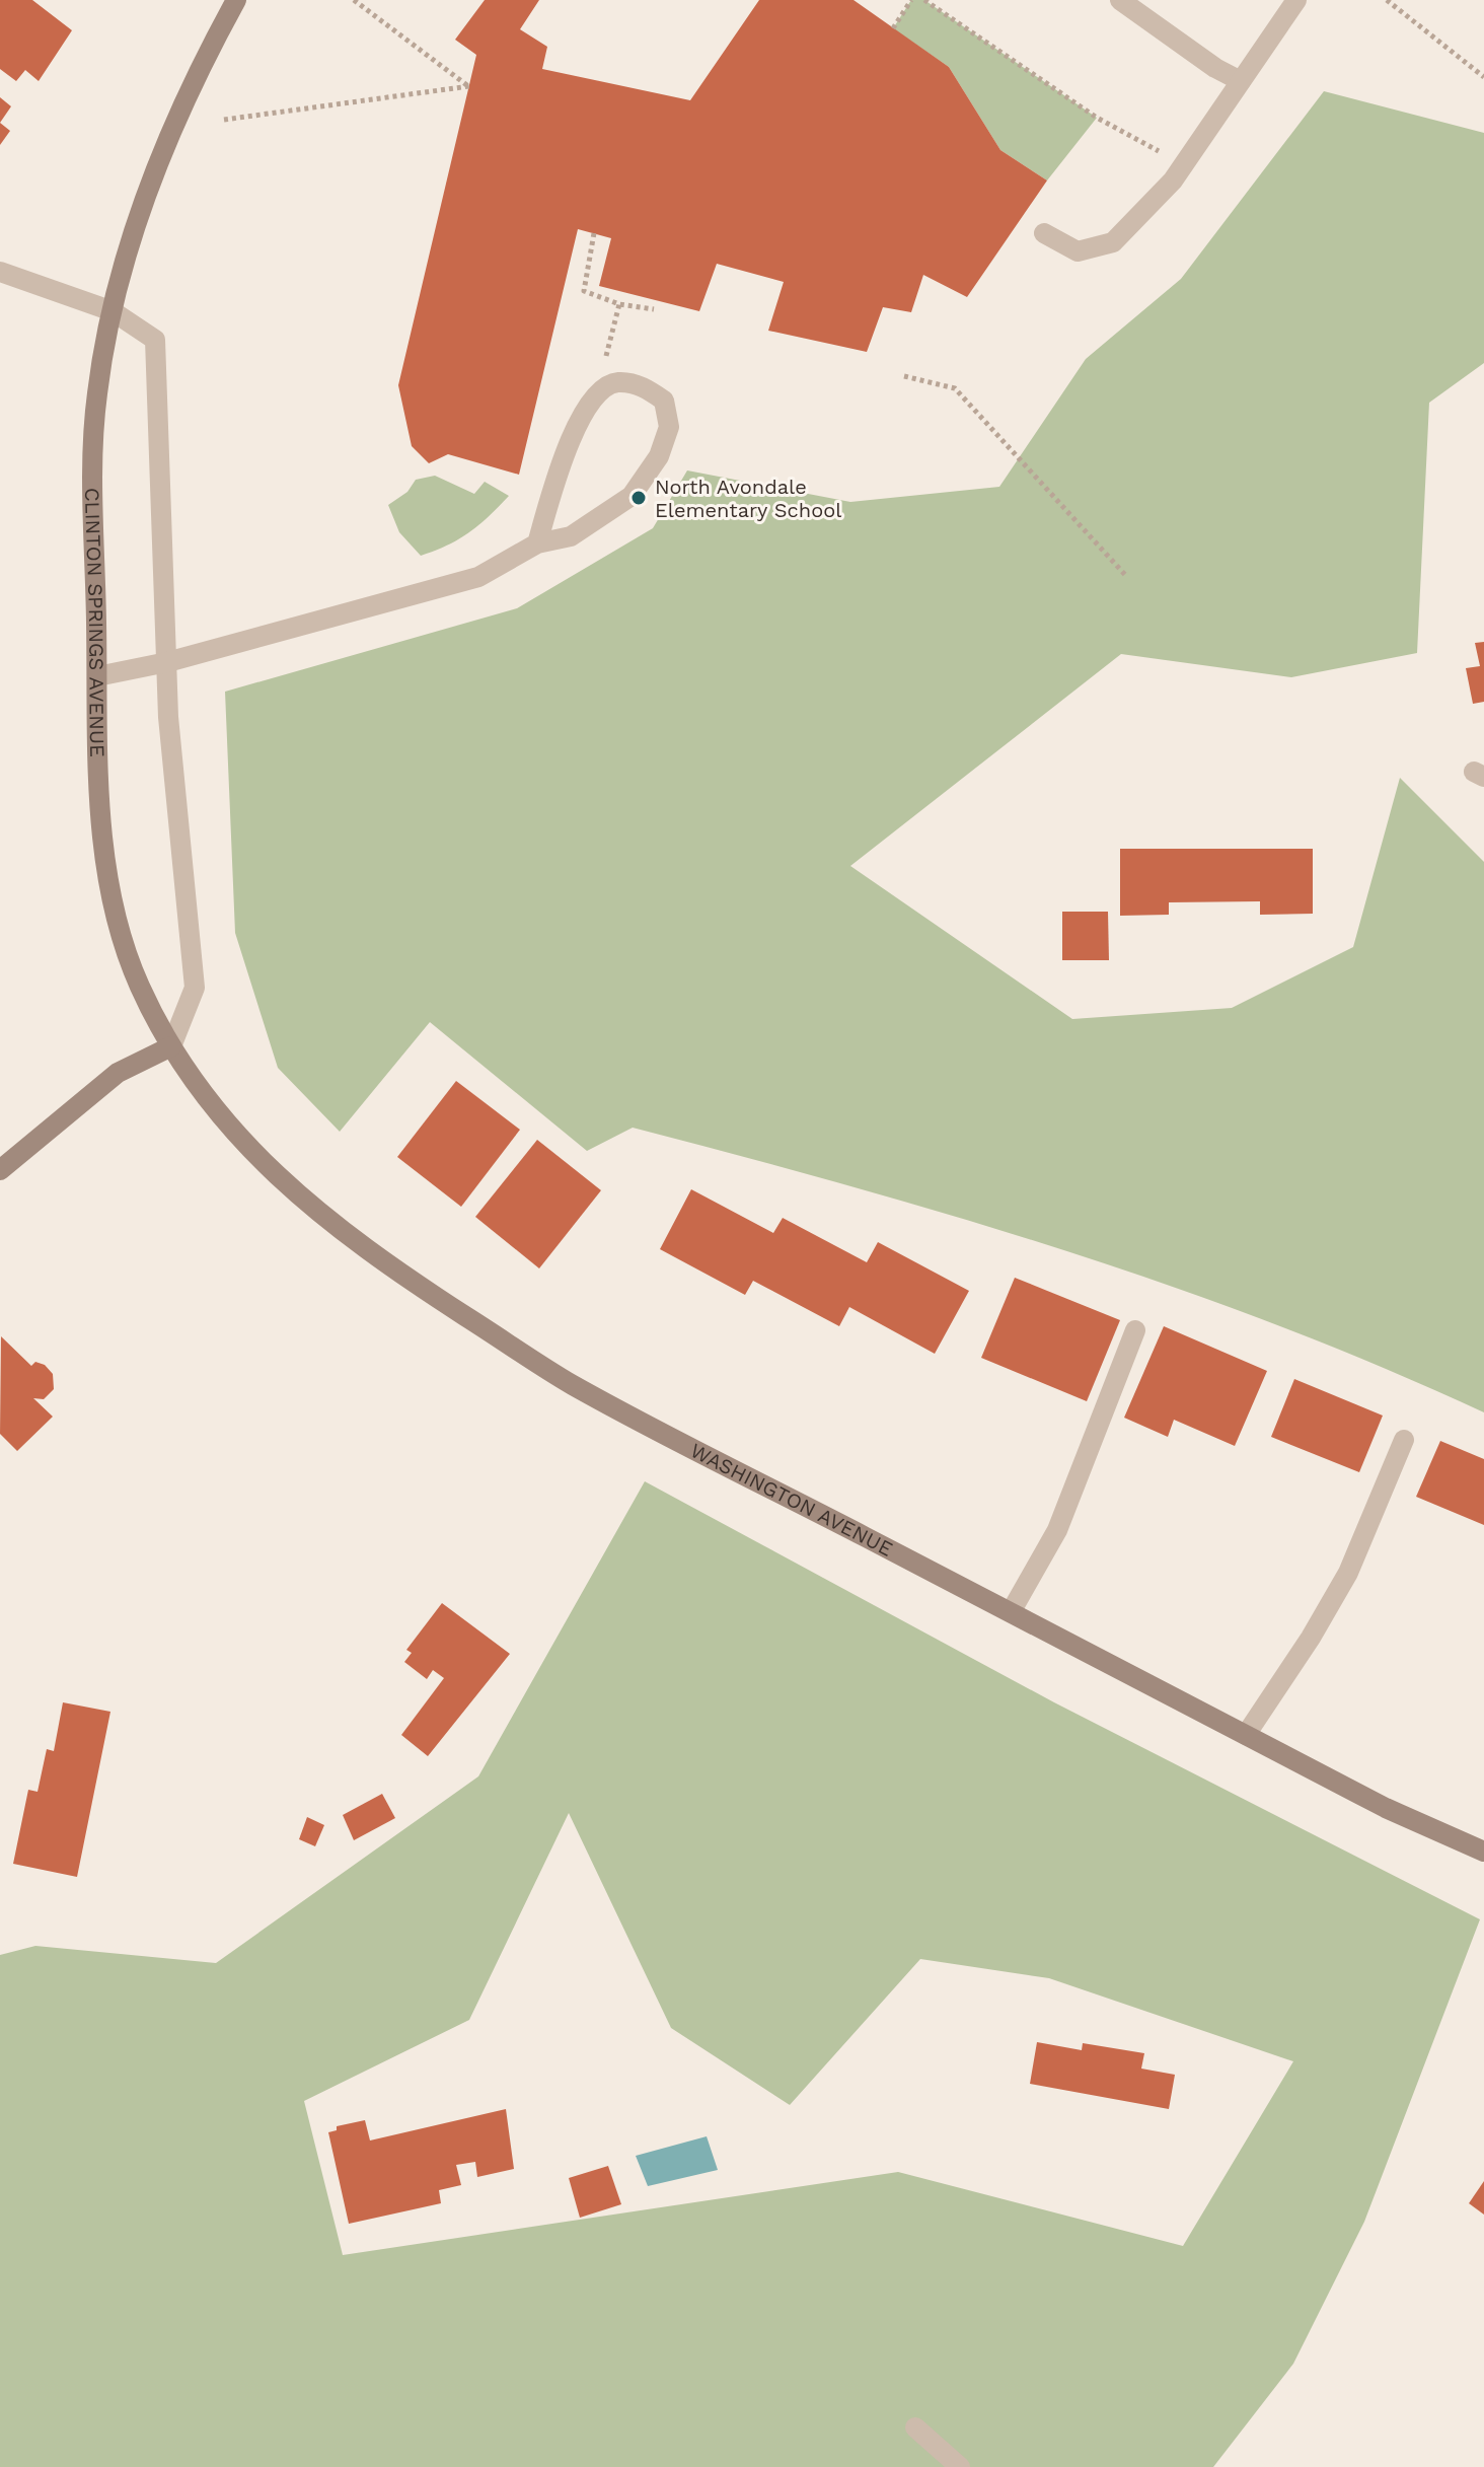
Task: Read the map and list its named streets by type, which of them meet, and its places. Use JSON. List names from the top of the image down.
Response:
{
  "streets": {
    "street": ["CLINTON SPRINGS AVENUE", "WASHINGTON AVENUE"]
  },
  "crossings": [
    ["CLINTON SPRINGS AVENUE", "WASHINGTON AVENUE"]
  ],
  "places": ["North Avondale Elementary School"]
}
